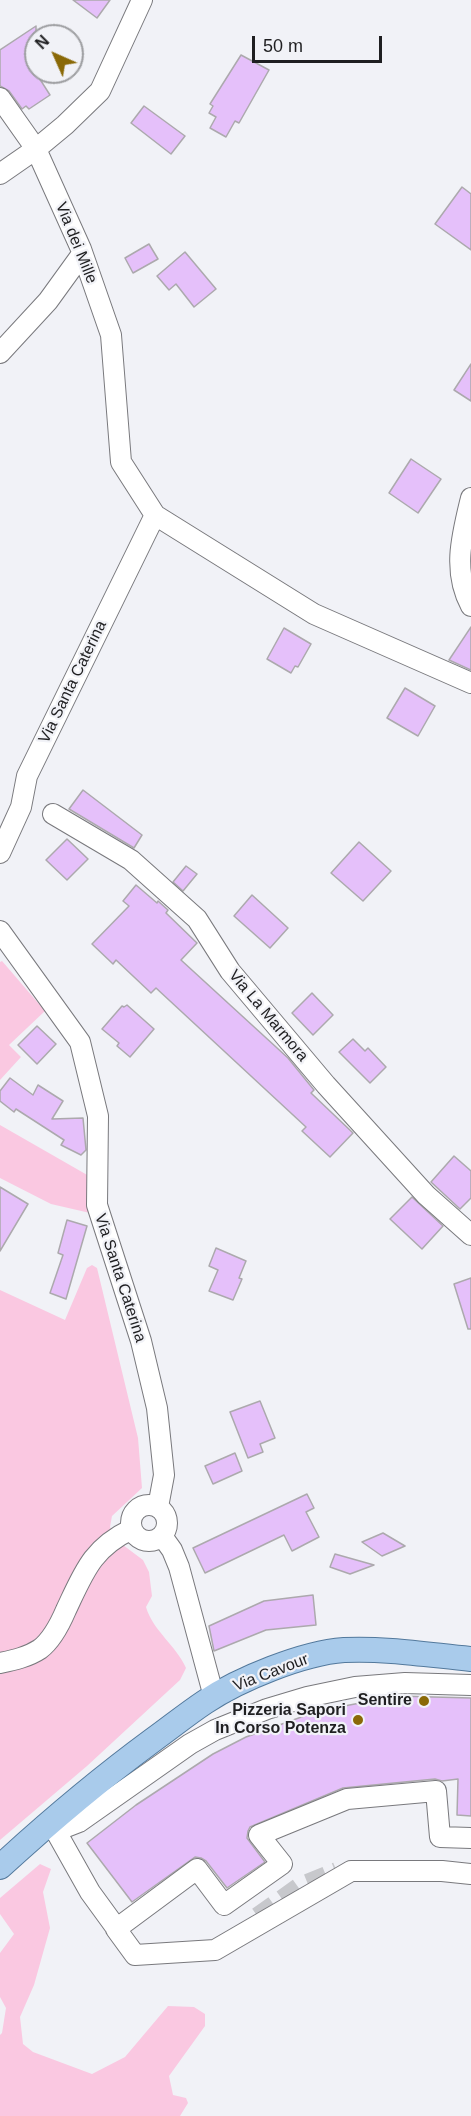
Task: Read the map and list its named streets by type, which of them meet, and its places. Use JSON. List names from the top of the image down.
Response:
{
  "streets": {
    "main road": ["Via Cavour"],
    "street": ["Via dei Mille", "Via Santa Caterina", "Via La Marmora"]
  },
  "crossings": [
    ["Via dei Mille", "Via Santa Caterina"],
    ["Via Santa Caterina", "Via Cavour"]
  ],
  "places": ["Sentire", "Pizzeria Sapori In Corso Potenza"],
  "scale_bar": "50 m",
  "north": "top left"
}
